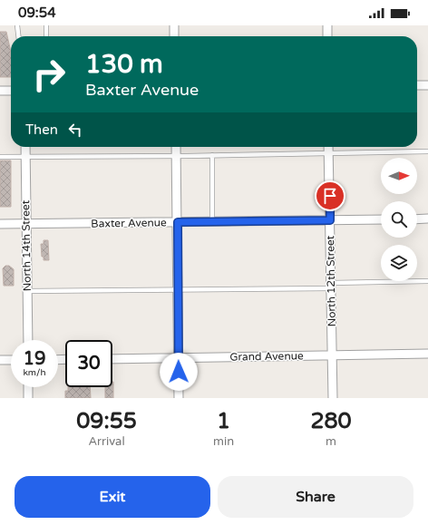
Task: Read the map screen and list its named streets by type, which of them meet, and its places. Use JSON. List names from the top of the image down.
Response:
{
  "streets": {
    "street": [
      "Baxter Avenue",
      "North 14th Street",
      "North 12th Street",
      "Grand Avenue"
    ]
  },
  "crossings": [
    ["Baxter Avenue", "North 14th Street"],
    ["Baxter Avenue", "North 12th Street"],
    ["North 12th Street", "Grand Avenue"]
  ],
  "north": "right",
  "page": {
    "status": "09:54",
    "turn": ["130 m", "Baxter Avenue"],
    "then": "Then",
    "speed": "19 km/h",
    "limit": "30",
    "eta": [
      "09:55",
      "Arrival",
      "1",
      "min",
      "280",
      "m"
    ],
    "buttons": ["Exit", "Share"]
  }
}
